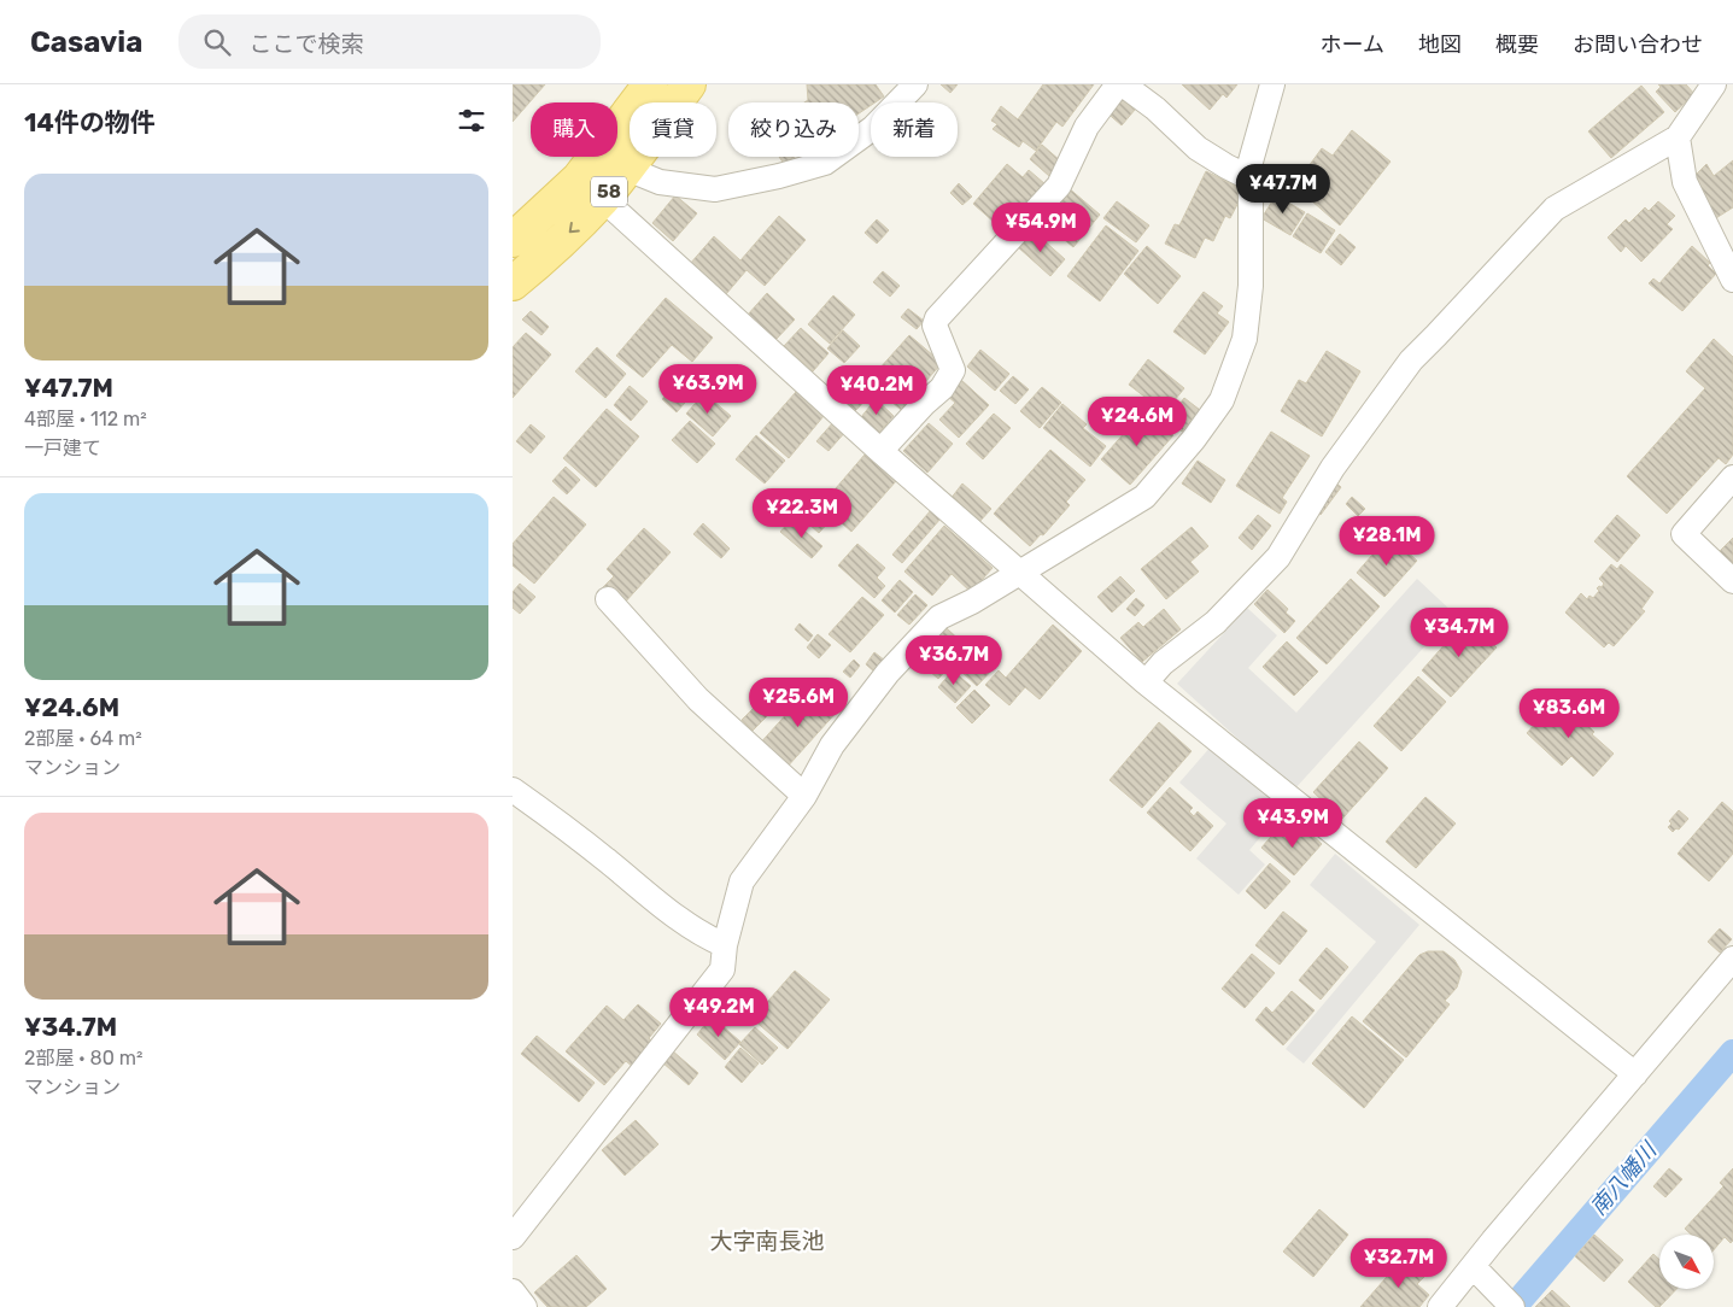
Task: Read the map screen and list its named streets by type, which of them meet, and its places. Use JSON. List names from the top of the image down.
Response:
{
  "streets": {
    "main road": ["58"]
  },
  "districts": ["大字南長池"],
  "water": ["南八幡川"],
  "north": "bottom right",
  "page": {
    "header": "Casavia",
    "search": "ここで検索",
    "nav": [
      "ホーム",
      "地図",
      "概要",
      "お問い合わせ"
    ],
    "heading": "14件の物件",
    "chip": [
      "購入",
      "賃貸",
      "絞り込み",
      "新着"
    ],
    "list": [
      {
        "name": "¥47.7M",
        "note": "4部屋 · 112 m² · 一戸建て"
      },
      {
        "name": "¥24.6M",
        "note": "2部屋 · 64 m² · マンション"
      },
      {
        "name": "¥34.7M",
        "note": "2部屋 · 80 m² · マンション"
      }
    ],
    "price": [
      "¥47.7M",
      "¥54.9M",
      "¥63.9M",
      "¥40.2M",
      "¥24.6M",
      "¥22.3M",
      "¥28.1M",
      "¥34.7M",
      "¥36.7M",
      "¥25.6M",
      "¥83.6M",
      "¥43.9M",
      "¥49.2M",
      "¥32.7M"
    ]
  }
}
